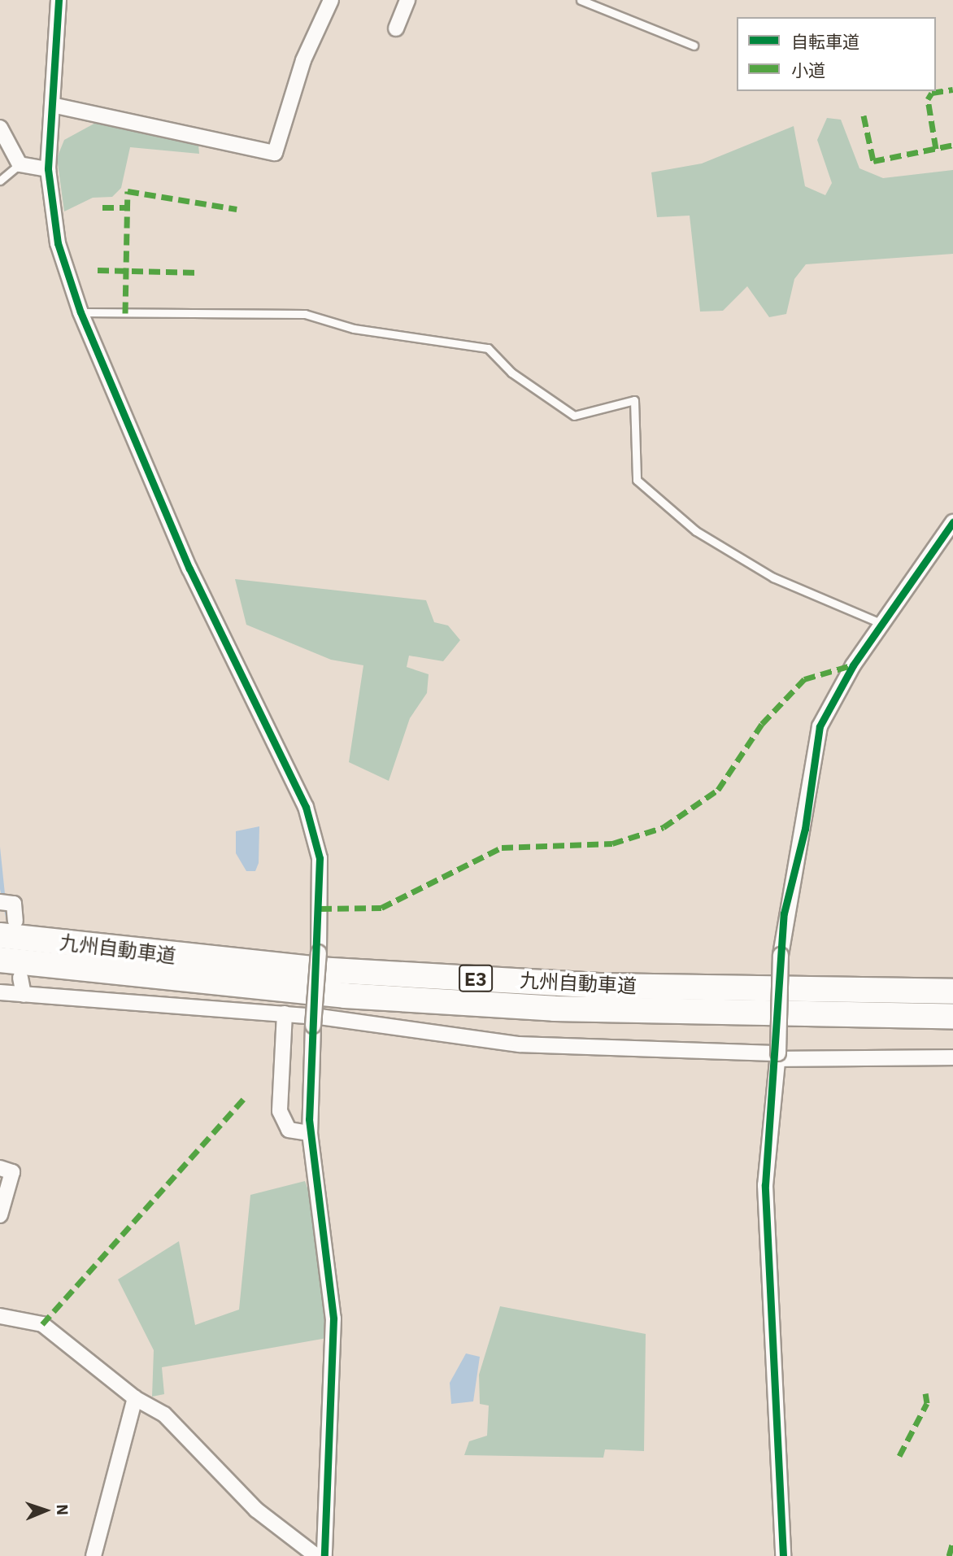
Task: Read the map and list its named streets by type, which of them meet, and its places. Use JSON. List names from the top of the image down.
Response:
{
  "streets": {
    "highway": ["九州自動車道", "E3"]
  },
  "legend": ["自転車道", "小道"],
  "north": "right"
}
